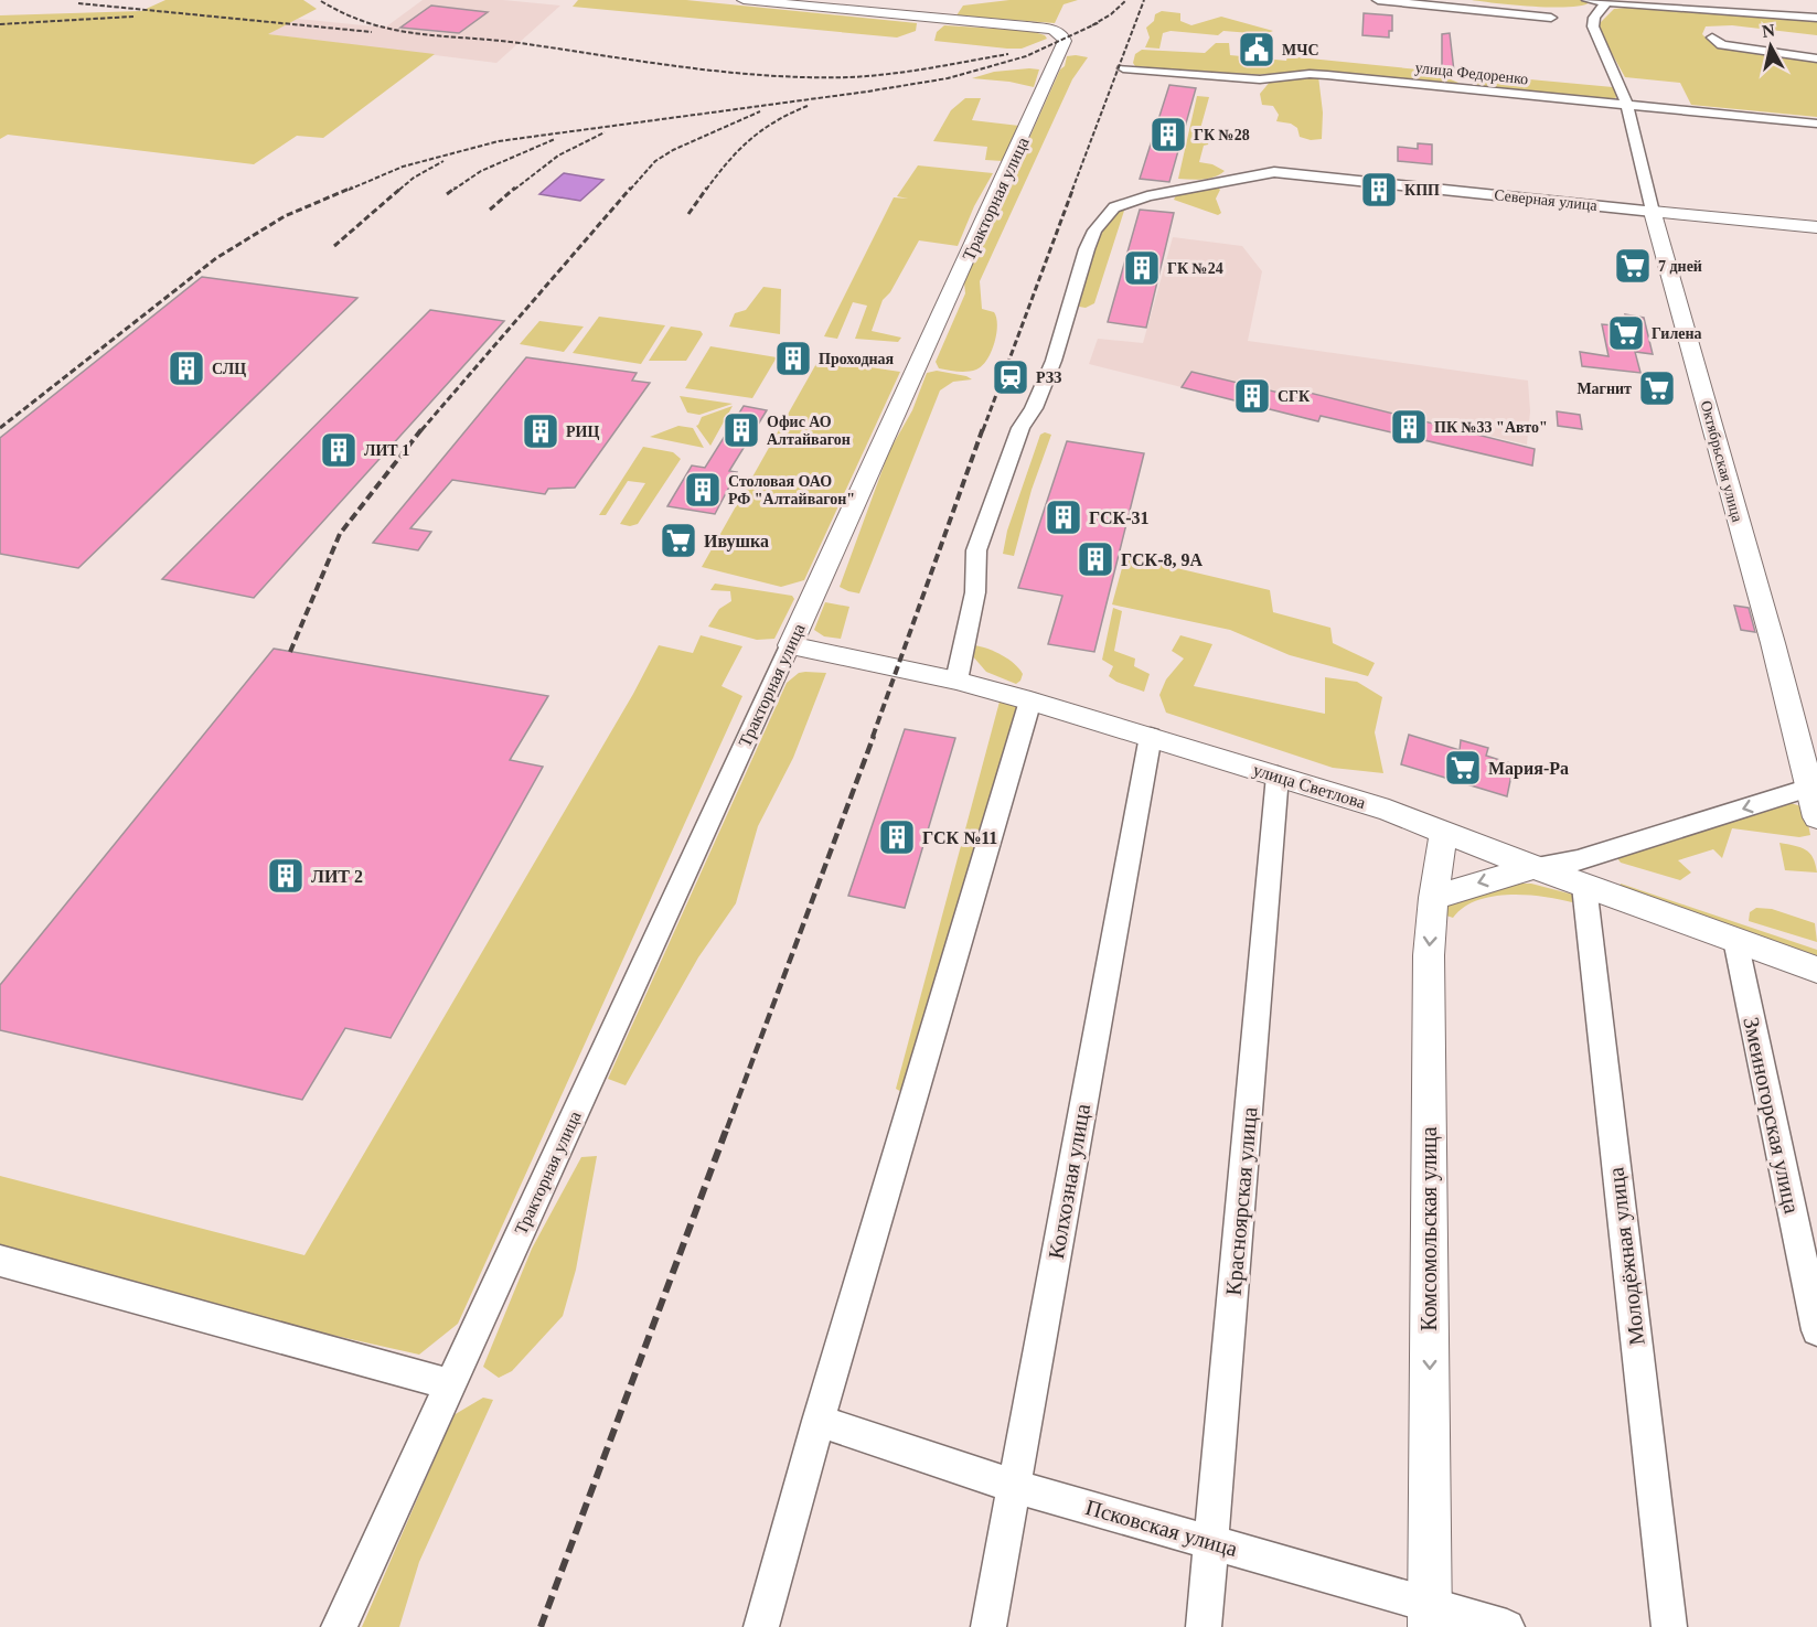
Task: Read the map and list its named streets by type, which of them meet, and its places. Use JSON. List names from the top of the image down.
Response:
{
  "streets": {
    "main road": [
      "Тракторная улица",
      "Северная улица",
      "Октябрьская улица",
      "улица Светлова",
      "Комсомольская улица"
    ],
    "street": [
      "улица Федоренко",
      "Змеиногорская улица",
      "Колхозная улица",
      "Красноярская улица",
      "Молодёжная улица",
      "Псковская улица"
    ]
  },
  "crossings": [
    ["улица Федоренко", "Октябрьская улица"],
    ["Тракторная улица", "улица Светлова"],
    ["Северная улица", "Октябрьская улица"],
    ["Северная улица", "улица Светлова"],
    ["улица Светлова", "Змеиногорская улица"],
    ["улица Светлова", "Колхозная улица"],
    ["улица Светлова", "Красноярская улица"],
    ["улица Светлова", "Комсомольская улица"],
    ["улица Светлова", "Молодёжная улица"],
    ["Колхозная улица", "Псковская улица"],
    ["Красноярская улица", "Псковская улица"],
    ["Комсомольская улица", "Псковская улица"]
  ],
  "one_way": ["Комсомольская улица"],
  "places": {
    "public building": ["МЧС"],
    "building": [
      "ГК №28",
      "КПП",
      "ГК №24",
      "Проходная",
      "СЛЦ",
      "СГК",
      "ПК №33 \"Авто\"",
      "Офис АО Алтайвагон",
      "РИЦ",
      "ЛИТ 1",
      "Столовая ОАО РФ \"Алтайвагон\"",
      "ГСК-31",
      "ГСК-8, 9А",
      "ГСК №11",
      "ЛИТ 2"
    ],
    "supermarket": [
      "7 дней",
      "Гилена",
      "Магнит",
      "Ивушка",
      "Мария-Ра"
    ],
    "station": ["РЗЗ"]
  },
  "north": "top"
}
